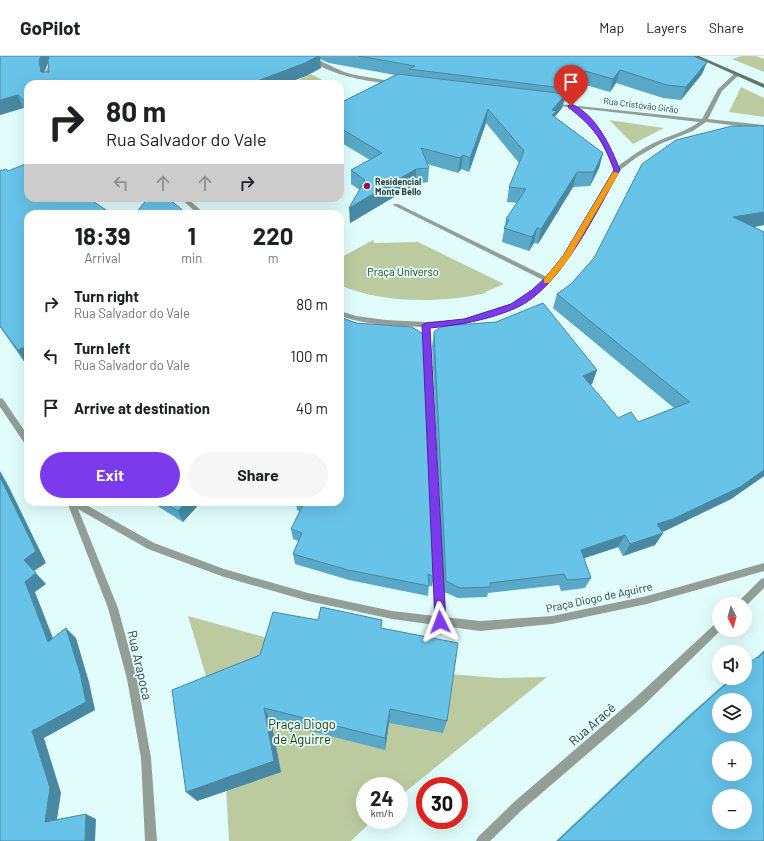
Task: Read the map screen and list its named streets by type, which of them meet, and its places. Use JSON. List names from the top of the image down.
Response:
{
  "streets": {
    "street": [
      "Rua Cristóvão Girão",
      "Praça Diogo de Aguirre",
      "Rua Arapoca",
      "Rua Aracê"
    ]
  },
  "parks": ["Praça Universo", "Praça Diogo de Aguirre"],
  "places": ["Residencial Monte Bello"],
  "north": "bottom",
  "page": {
    "header": "GoPilot",
    "nav": ["Map", "Layers", "Share"],
    "turn": ["80 m", "Rua Salvador do Vale"],
    "eta": [
      "18:39",
      "Arrival",
      "1",
      "min",
      "220",
      "m"
    ],
    "list": [
      {
        "name": "Turn right",
        "note": "Rua Salvador do Vale",
        "value": "80 m"
      },
      {
        "name": "Turn left",
        "note": "Rua Salvador do Vale",
        "value": "100 m"
      },
      {
        "name": "Arrive at destination",
        "value": "40 m"
      }
    ],
    "buttons": ["Exit", "Share"],
    "map_buttons": ["+", "−"],
    "speed": "24 km/h",
    "limit": "30"
  }
}
